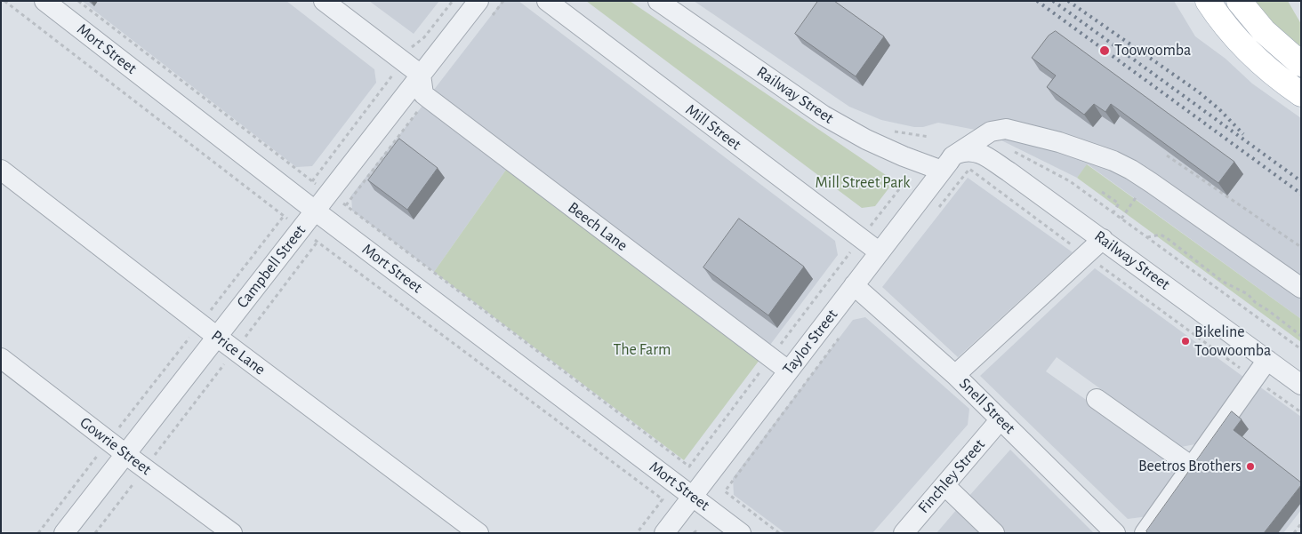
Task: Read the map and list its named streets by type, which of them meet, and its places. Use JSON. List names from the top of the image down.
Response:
{
  "streets": {
    "street": [
      "Mort Street",
      "Railway Street",
      "Mill Street",
      "Beech Lane",
      "Campbell Street",
      "Taylor Street",
      "Price Lane",
      "Snell Street",
      "Gowrie Street",
      "Finchley Street"
    ]
  },
  "crossings": [
    ["Mort Street", "Campbell Street"],
    ["Mort Street", "Taylor Street"],
    ["Railway Street", "Taylor Street"],
    ["Mill Street", "Taylor Street"],
    ["Beech Lane", "Campbell Street"],
    ["Beech Lane", "Taylor Street"],
    ["Campbell Street", "Price Lane"],
    ["Campbell Street", "Gowrie Street"],
    ["Taylor Street", "Snell Street"],
    ["Snell Street", "Finchley Street"]
  ],
  "parks": ["Mill Street Park", "The Farm"],
  "places": ["Toowoomba", "Bikeline Toowoomba", "Beetros Brothers"]
}
